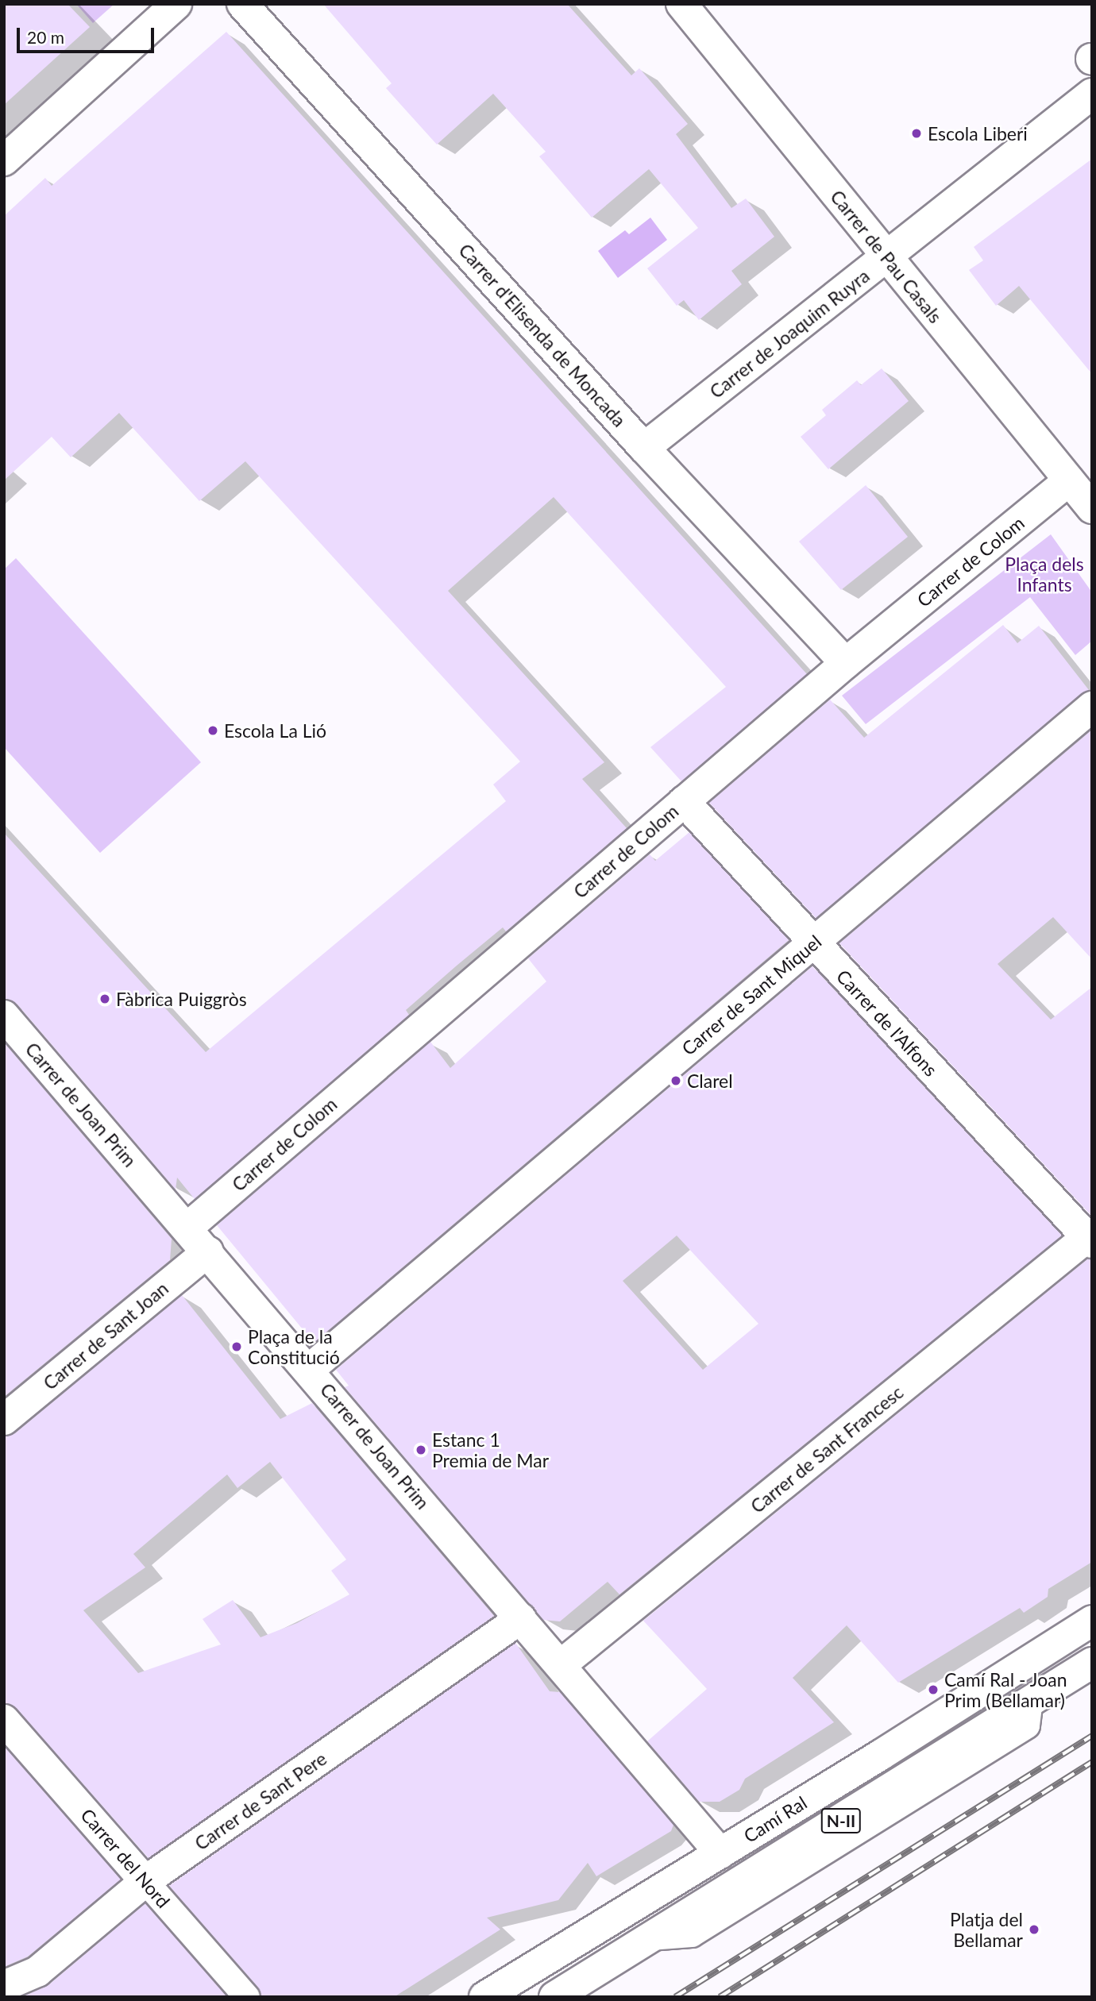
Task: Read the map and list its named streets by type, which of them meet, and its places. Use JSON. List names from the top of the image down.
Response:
{
  "streets": {
    "street": [
      "Carrer de Pau Casals",
      "Carrer de Joaquim Ruyra",
      "Carrer d'Elisenda de Moncada",
      "Carrer de Colom",
      "Carrer de Sant Miquel",
      "Carrer de l'Alfons",
      "Carrer de Joan Prim",
      "Carrer de Sant Joan",
      "Carrer de Sant Francesc",
      "Carrer de Sant Pere",
      "Camí Ral",
      "N-II",
      "Carrer del Nord"
    ]
  },
  "crossings": [
    ["Carrer de Pau Casals", "Carrer de Joaquim Ruyra"],
    ["Carrer de Pau Casals", "Carrer de Colom"],
    ["Carrer de Joaquim Ruyra", "Carrer d'Elisenda de Moncada"],
    ["Carrer d'Elisenda de Moncada", "Carrer de Colom"],
    ["Carrer de Colom", "Carrer de l'Alfons"],
    ["Carrer de Colom", "Carrer de Joan Prim"],
    ["Carrer de Sant Miquel", "Carrer de l'Alfons"],
    ["Carrer de Sant Miquel", "Carrer de Joan Prim"],
    ["Carrer de l'Alfons", "Carrer de Sant Francesc"],
    ["Carrer de Joan Prim", "Carrer de Sant Joan"],
    ["Carrer de Joan Prim", "Carrer de Sant Francesc"],
    ["Carrer de Joan Prim", "Carrer de Sant Pere"],
    ["Carrer de Joan Prim", "Camí Ral"],
    ["Carrer de Sant Pere", "Carrer del Nord"]
  ],
  "parks": ["Plaça dels Infants"],
  "places": [
    "Escola Liberi",
    "Escola La Lió",
    "Fàbrica Puiggròs",
    "Clarel",
    "Plaça de la Constitució",
    "Estanc 1 Premia de Mar",
    "Camí Ral - Joan Prim (Bellamar)",
    "Platja del Bellamar"
  ],
  "scale_bar": "20 m"
}
